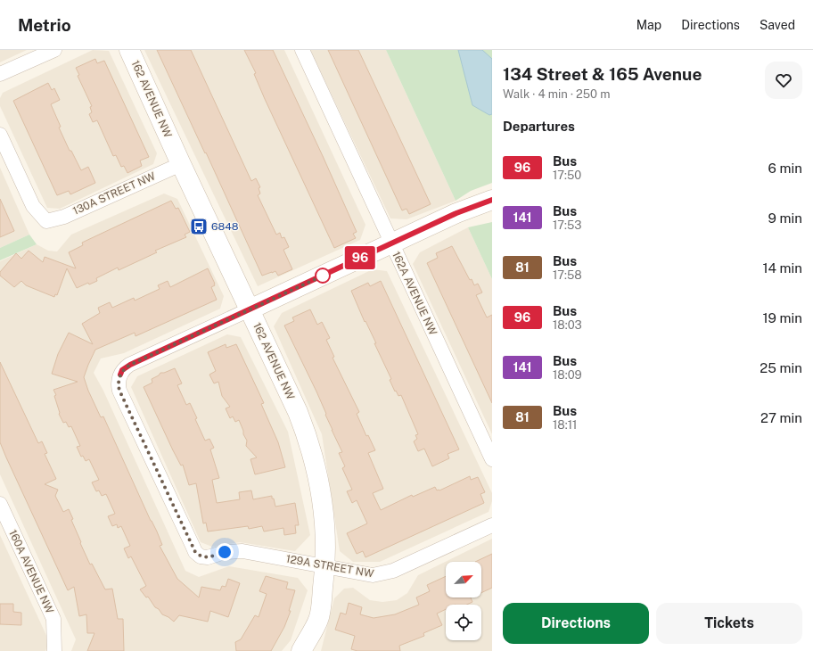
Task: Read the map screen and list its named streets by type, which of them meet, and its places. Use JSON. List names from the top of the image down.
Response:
{
  "streets": {
    "street": [
      "162 AVENUE NW",
      "130A STREET NW",
      "162A AVENUE NW",
      "129A STREET NW",
      "160A AVENUE NW"
    ]
  },
  "crossings": [
    ["162 AVENUE NW", "130A STREET NW"],
    ["162 AVENUE NW", "129A STREET NW"]
  ],
  "places": {
    "bus stop": ["6848"]
  },
  "lines": ["bus line 96"],
  "north": "top right",
  "page": {
    "header": "Metrio",
    "nav": ["Map", "Directions", "Saved"],
    "on_map": "96",
    "heading": [
      ["134 Street & 165 Avenue", "Walk · 4 min · 250 m"],
      "Departures"
    ],
    "list": [
      {
        "mark": "96",
        "name": "Bus",
        "note": "17:50",
        "value": "6 min"
      },
      {
        "mark": "141",
        "name": "Bus",
        "note": "17:53",
        "value": "9 min"
      },
      {
        "mark": "81",
        "name": "Bus",
        "note": "17:58",
        "value": "14 min"
      },
      {
        "mark": "96",
        "name": "Bus",
        "note": "18:03",
        "value": "19 min"
      },
      {
        "mark": "141",
        "name": "Bus",
        "note": "18:09",
        "value": "25 min"
      },
      {
        "mark": "81",
        "name": "Bus",
        "note": "18:11",
        "value": "27 min"
      }
    ],
    "buttons": ["Directions", "Tickets"]
  }
}
